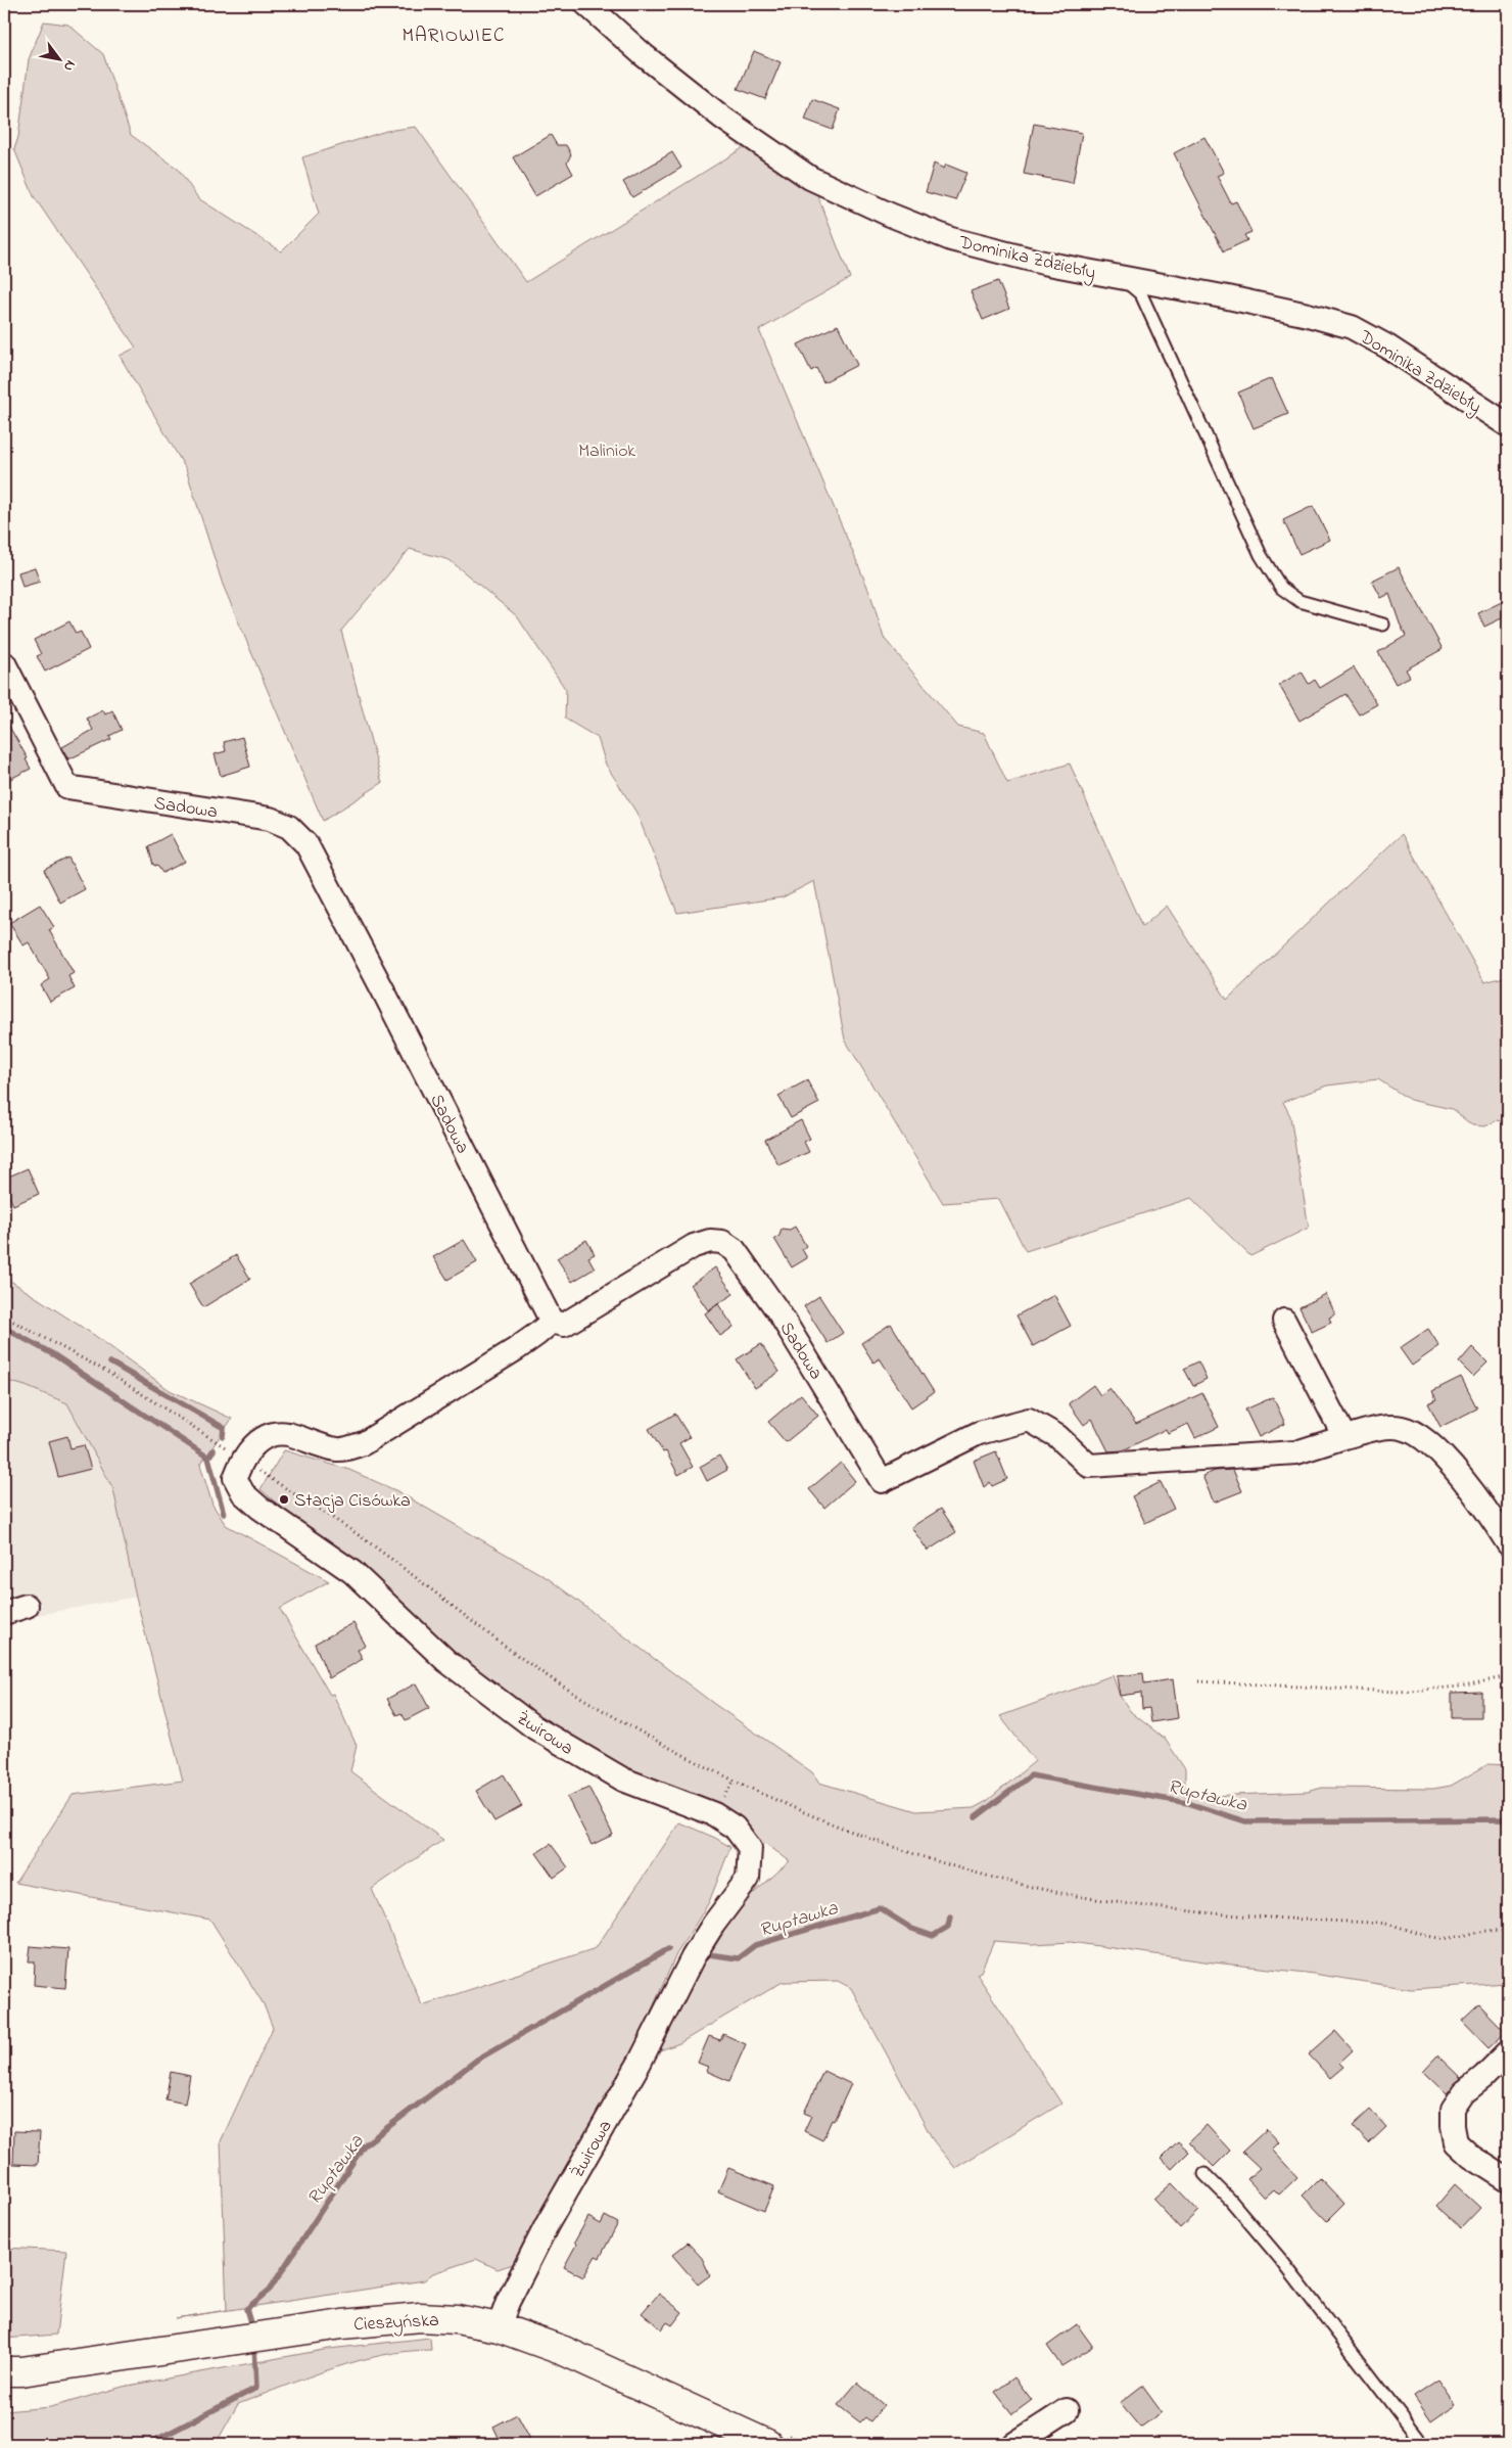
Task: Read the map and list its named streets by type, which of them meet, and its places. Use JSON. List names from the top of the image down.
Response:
{
  "streets": {
    "main road": ["Cieszyńska"],
    "street": ["Dominika Zdziebły", "Sadowa", "Żwirowa"]
  },
  "crossings": [
    ["Żwirowa", "Cieszyńska"]
  ],
  "districts": ["MARIOWIEC"],
  "water": ["Ruptawka"],
  "parks": ["Maliniok"],
  "places": ["Stacja Cisówka"],
  "north": "bottom right"
}
